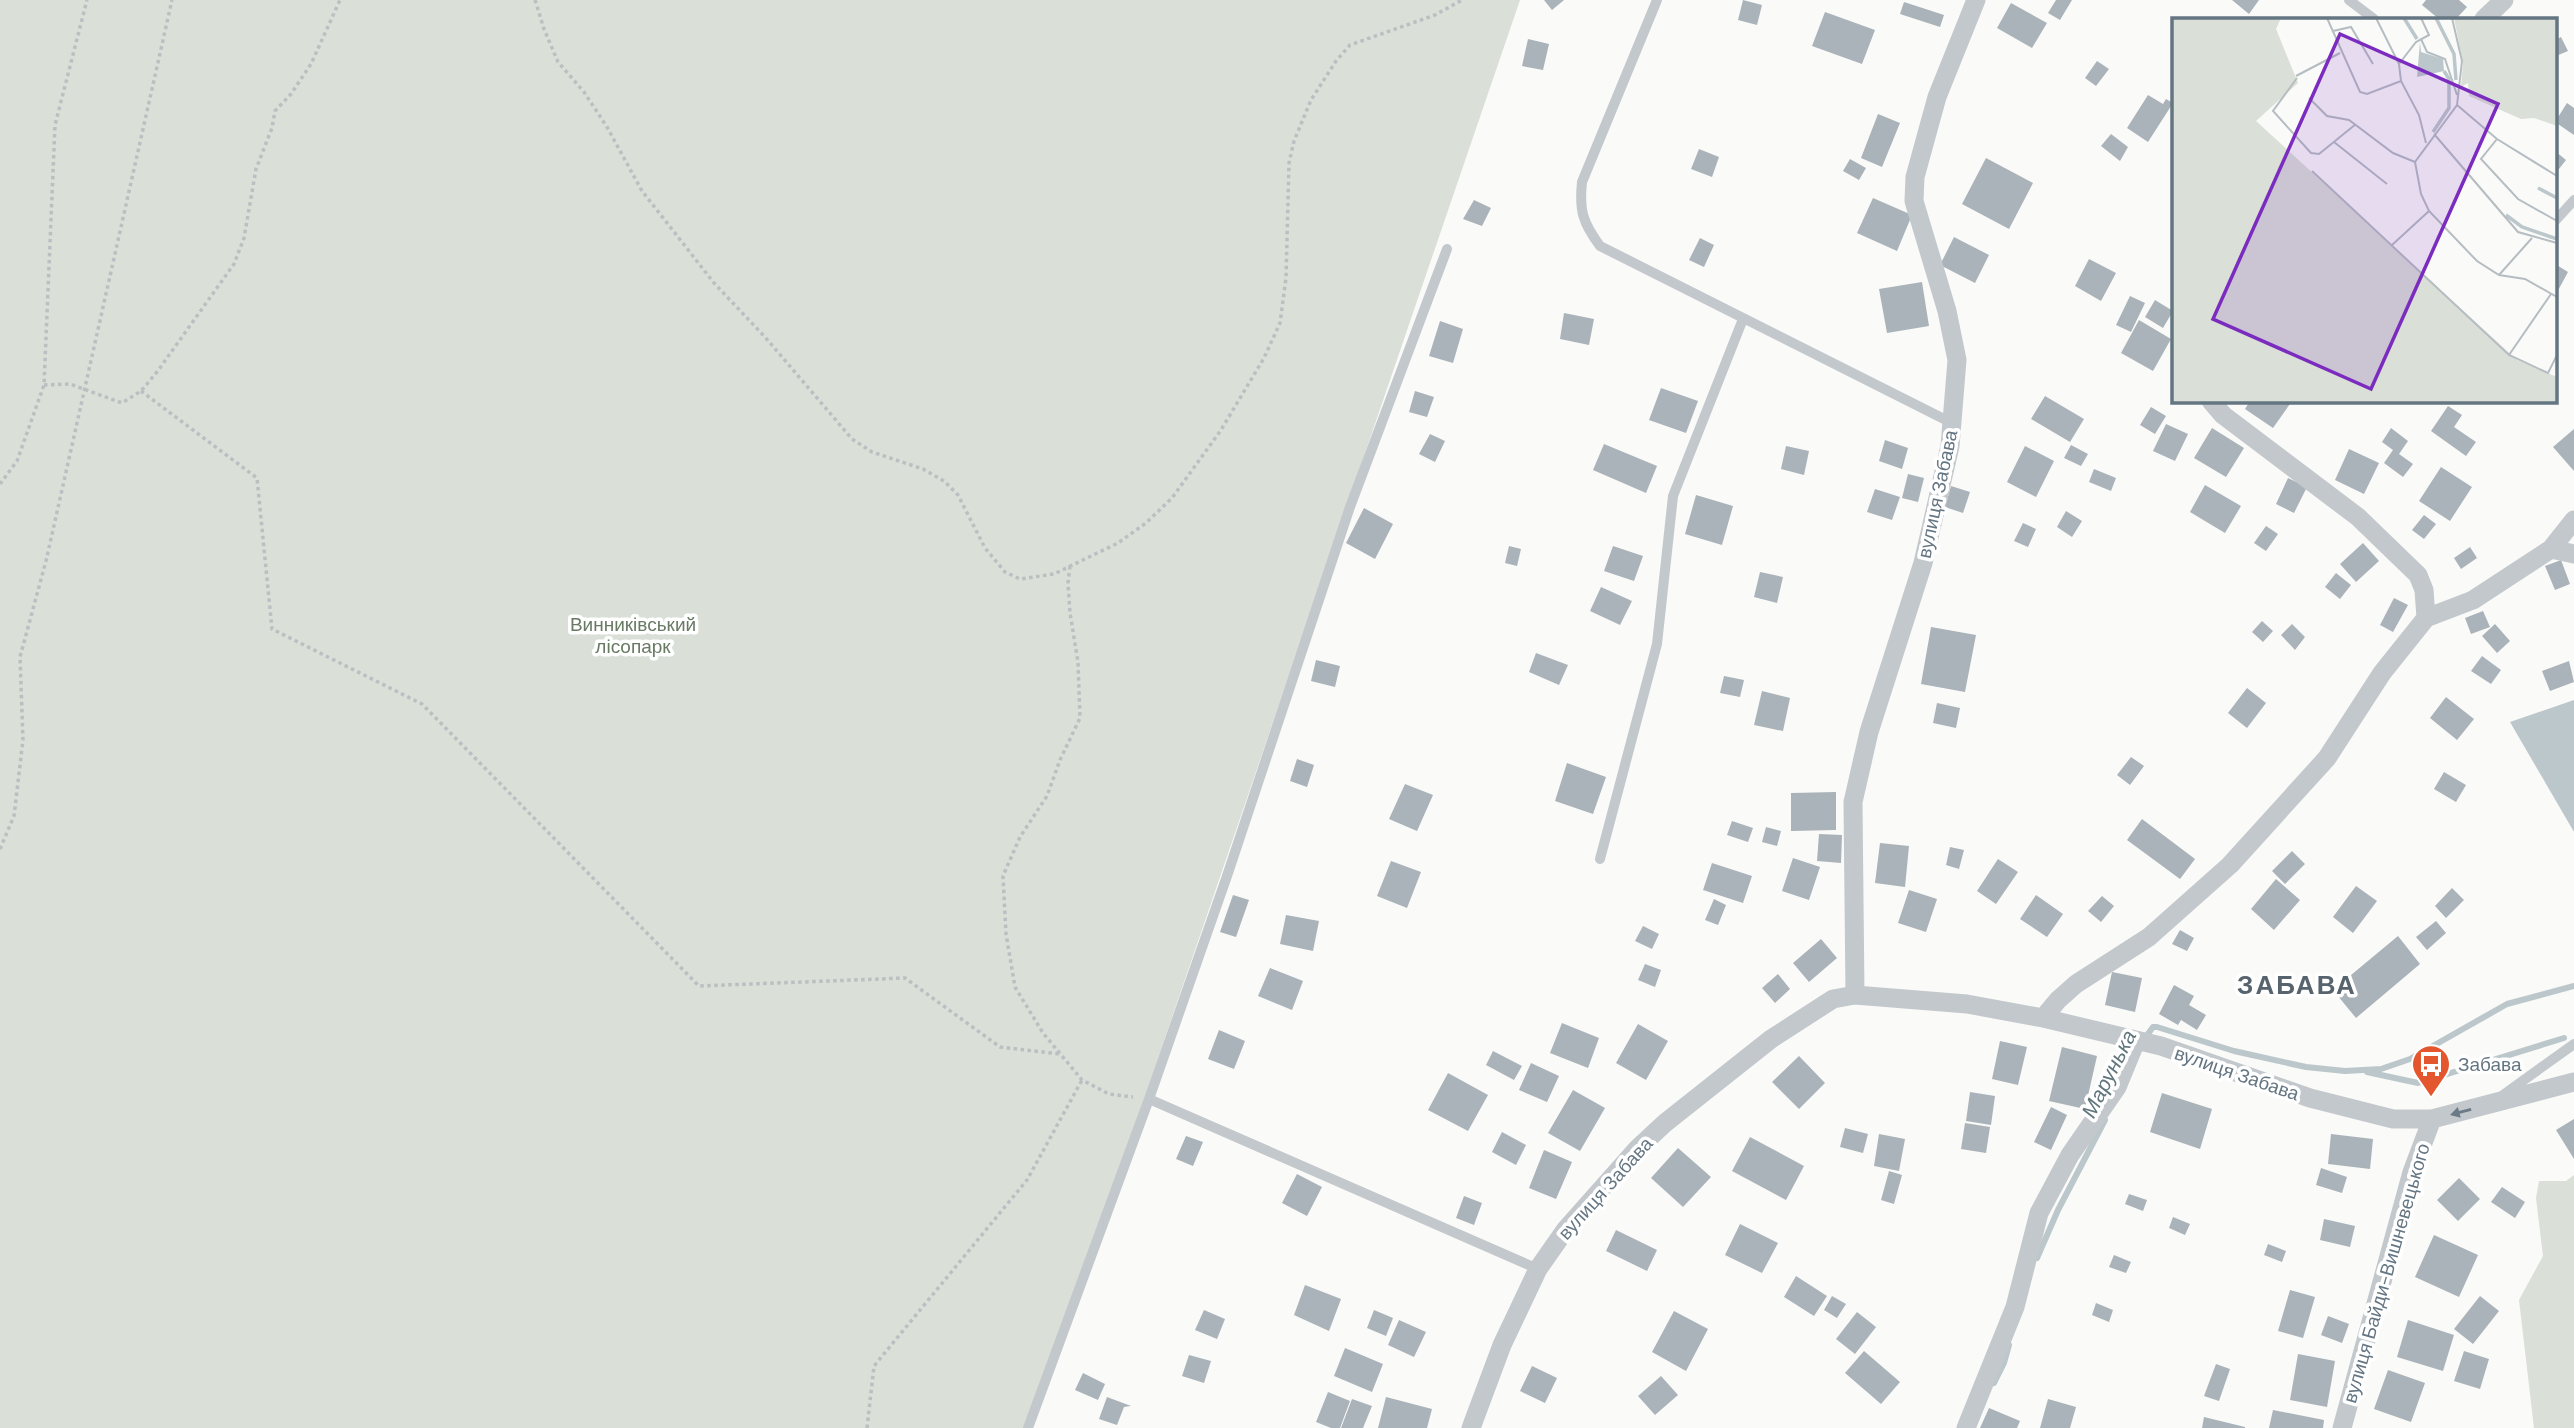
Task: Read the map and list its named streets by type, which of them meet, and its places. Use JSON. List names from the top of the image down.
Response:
{
  "streets": {
    "street": ["вулиця Забава", "вулиця Байди-Вишневецького"]
  },
  "crossings": [
    ["вулиця Забава", "вулиця Байди-Вишневецького"]
  ],
  "districts": ["ЗАБАВА"],
  "water": ["Марунька"],
  "parks": ["Винниківський лісопарк"],
  "places": {
    "bus stop": ["Забава"]
  }
}
